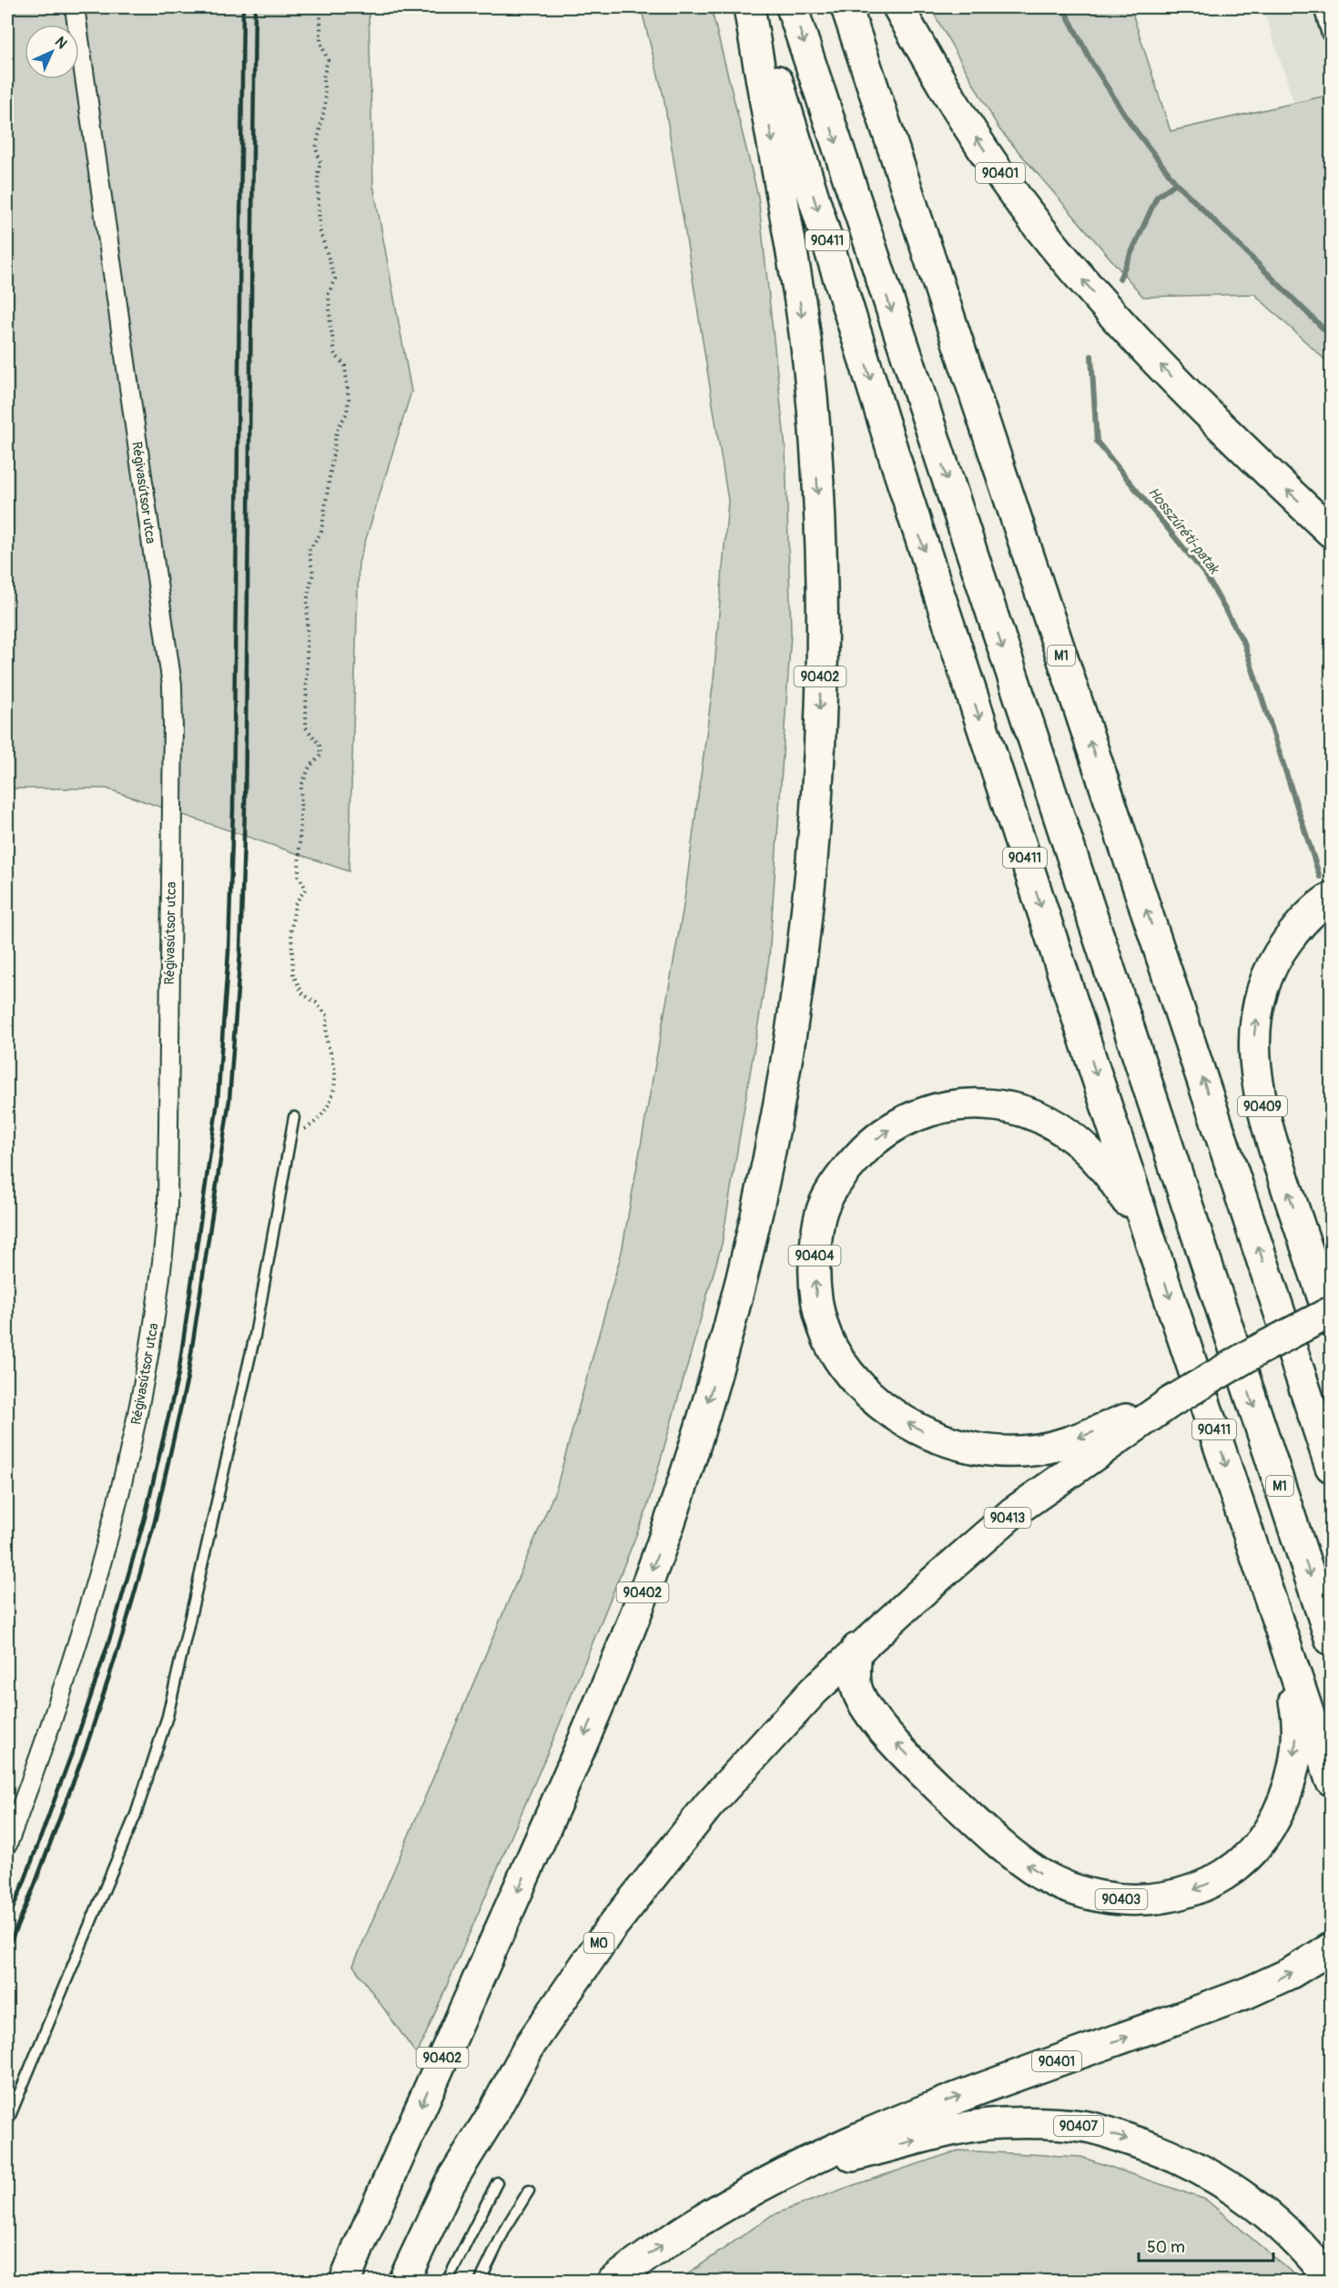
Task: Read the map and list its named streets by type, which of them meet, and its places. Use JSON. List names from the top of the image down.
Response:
{
  "streets": {
    "highway": [
      "90401",
      "90411",
      "M1",
      "90402",
      "90409",
      "90404",
      "90413",
      "90403",
      "M0",
      "90407"
    ],
    "street": ["Régivasútsor utca"]
  },
  "crossings": [
    ["90401", "90407"],
    ["90411", "90402"],
    ["90411", "90404"],
    ["90411", "90403"],
    ["90404", "90413"],
    ["90413", "90403"],
    ["90413", "M0"],
    ["90403", "M0"]
  ],
  "water": ["Hosszúréti-patak"],
  "scale_bar": "50 m",
  "north": "top right"
}
